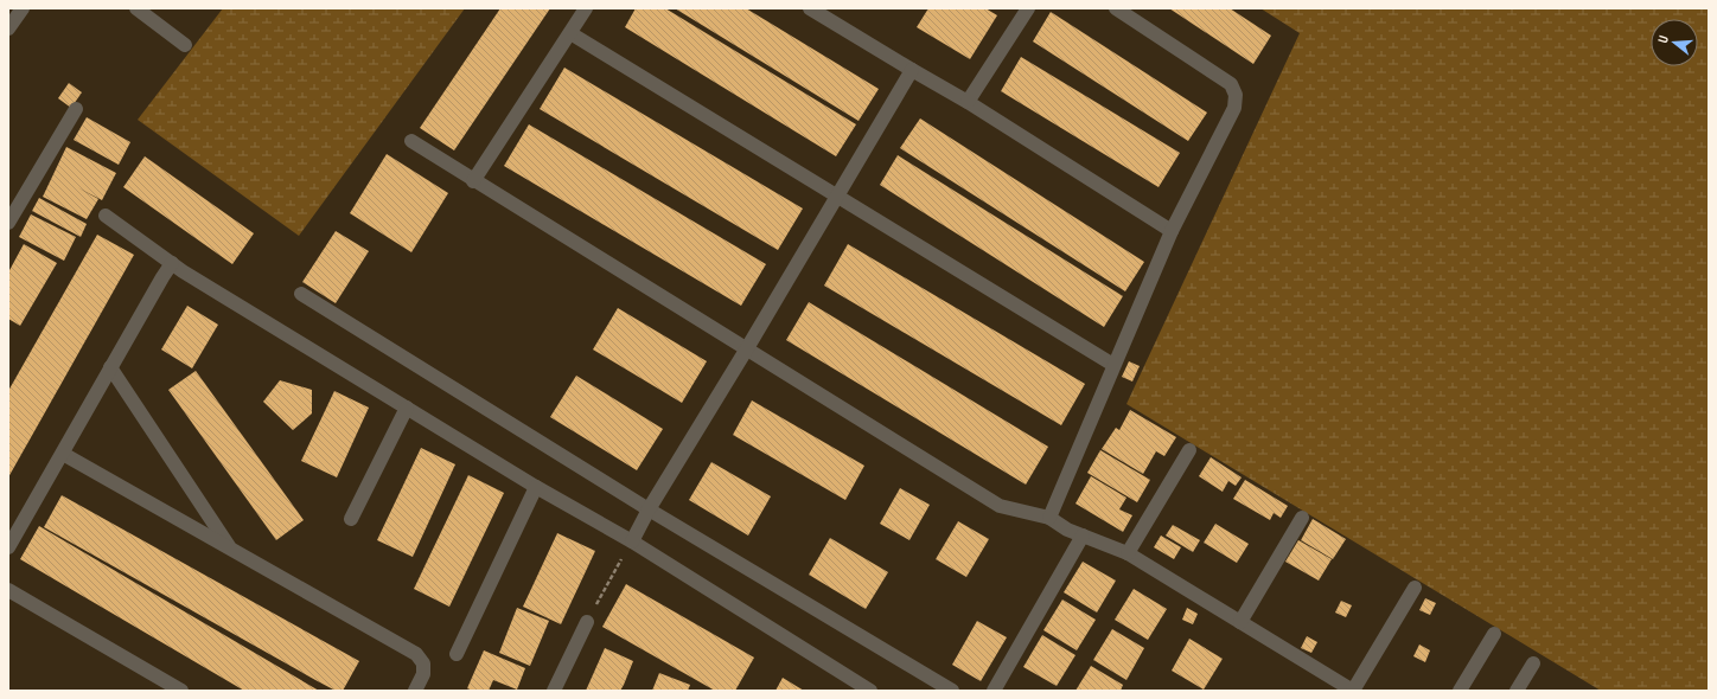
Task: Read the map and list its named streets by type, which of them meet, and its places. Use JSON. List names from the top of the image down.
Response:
{
  "north": "left"
}
